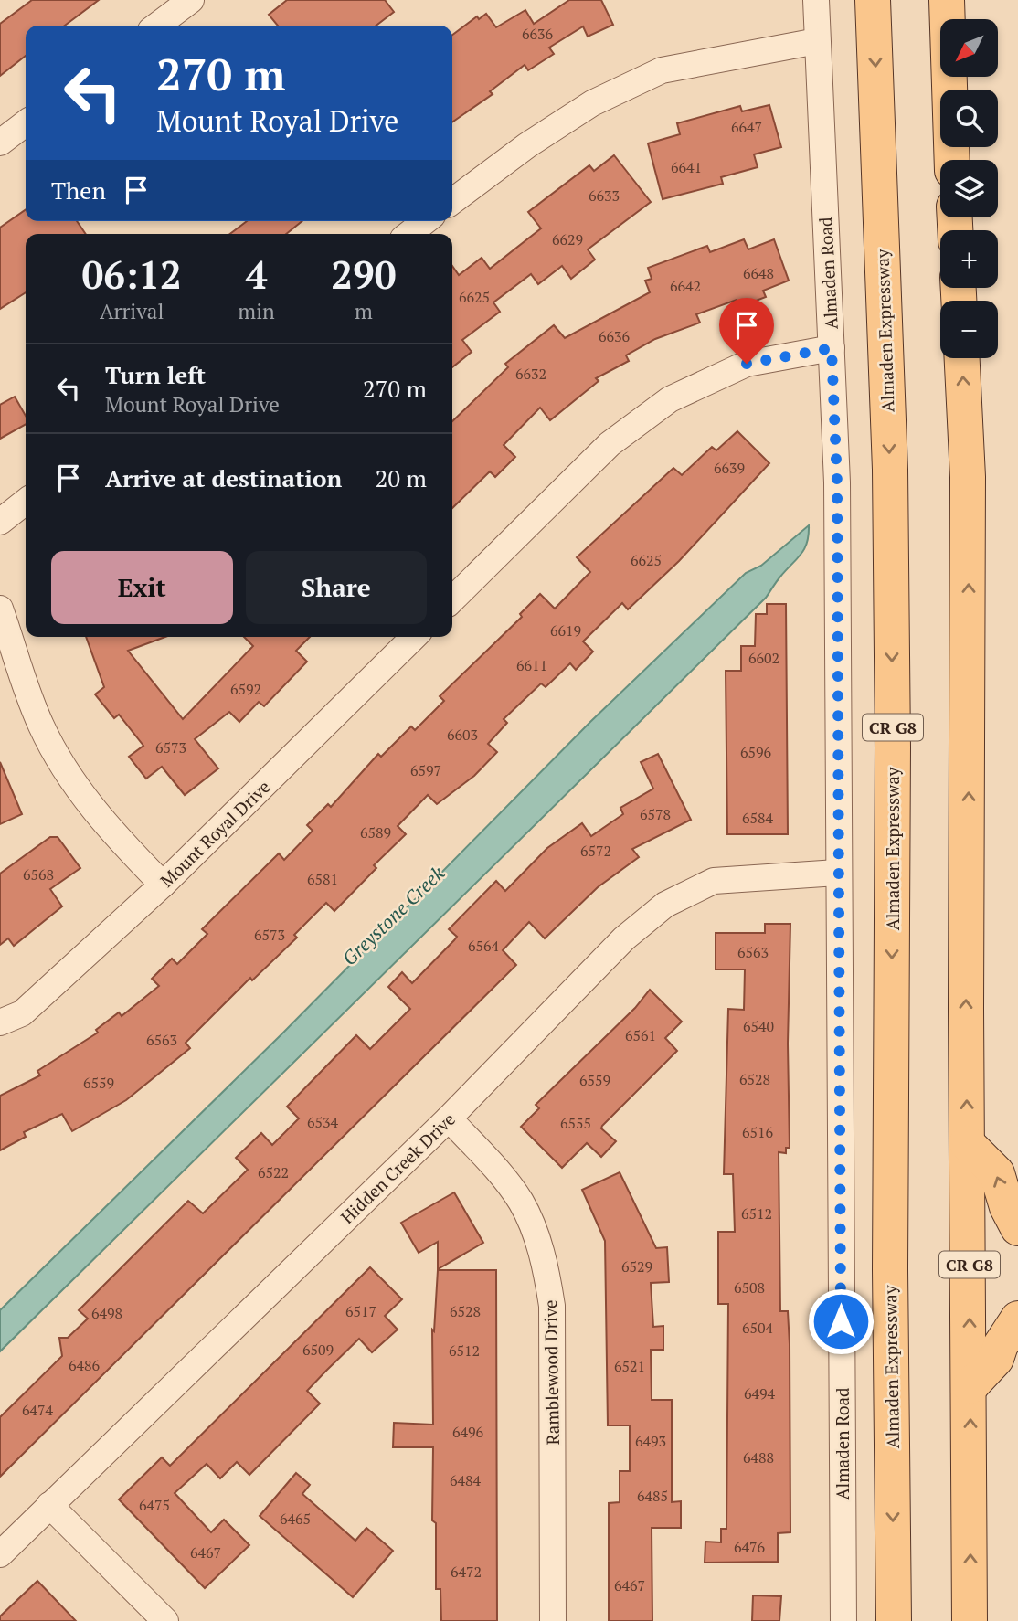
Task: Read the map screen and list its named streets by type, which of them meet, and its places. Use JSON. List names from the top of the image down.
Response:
{
  "streets": {
    "main road": ["Almaden Expressway", "CR G8"],
    "street": [
      "Almaden Road",
      "Mount Royal Drive",
      "Hidden Creek Drive",
      "Ramblewood Drive"
    ]
  },
  "crossings": [
    ["Almaden Road", "Hidden Creek Drive"],
    ["Hidden Creek Drive", "Ramblewood Drive"]
  ],
  "water": ["Greystone Creek"],
  "house_numbers": [
    "6636",
    "6647",
    "6641",
    "6633",
    "6629",
    "6648",
    "6642",
    "6625",
    "6636",
    "6632",
    "6639",
    "6625",
    "6619",
    "6602",
    "6611",
    "6592",
    "6603",
    "6573",
    "6596",
    "6597",
    "6578",
    "6584",
    "6589",
    "6572",
    "6568",
    "6581",
    "6573",
    "6564",
    "6563",
    "6540",
    "6561",
    "6563",
    "6528",
    "6559",
    "6559",
    "6534",
    "6555",
    "6516",
    "6522",
    "6512",
    "6529",
    "6508",
    "6517",
    "6528",
    "6498",
    "6504",
    "6509",
    "6512",
    "6486",
    "6521",
    "6494",
    "6474",
    "6496",
    "6493",
    "6488",
    "6484",
    "6485",
    "6475",
    "6465",
    "6476",
    "6467",
    "6472",
    "6467"
  ],
  "north": "bottom left",
  "page": {
    "map_buttons": ["+", "−"],
    "turn": ["270 m", "Mount Royal Drive"],
    "then": "Then",
    "eta": [
      "06:12",
      "Arrival",
      "4",
      "min",
      "290",
      "m"
    ],
    "list": [
      {
        "name": "Turn left",
        "note": "Mount Royal Drive",
        "value": "270 m"
      },
      {
        "name": "Arrive at destination",
        "value": "20 m"
      }
    ],
    "buttons": ["Exit", "Share"]
  }
}
